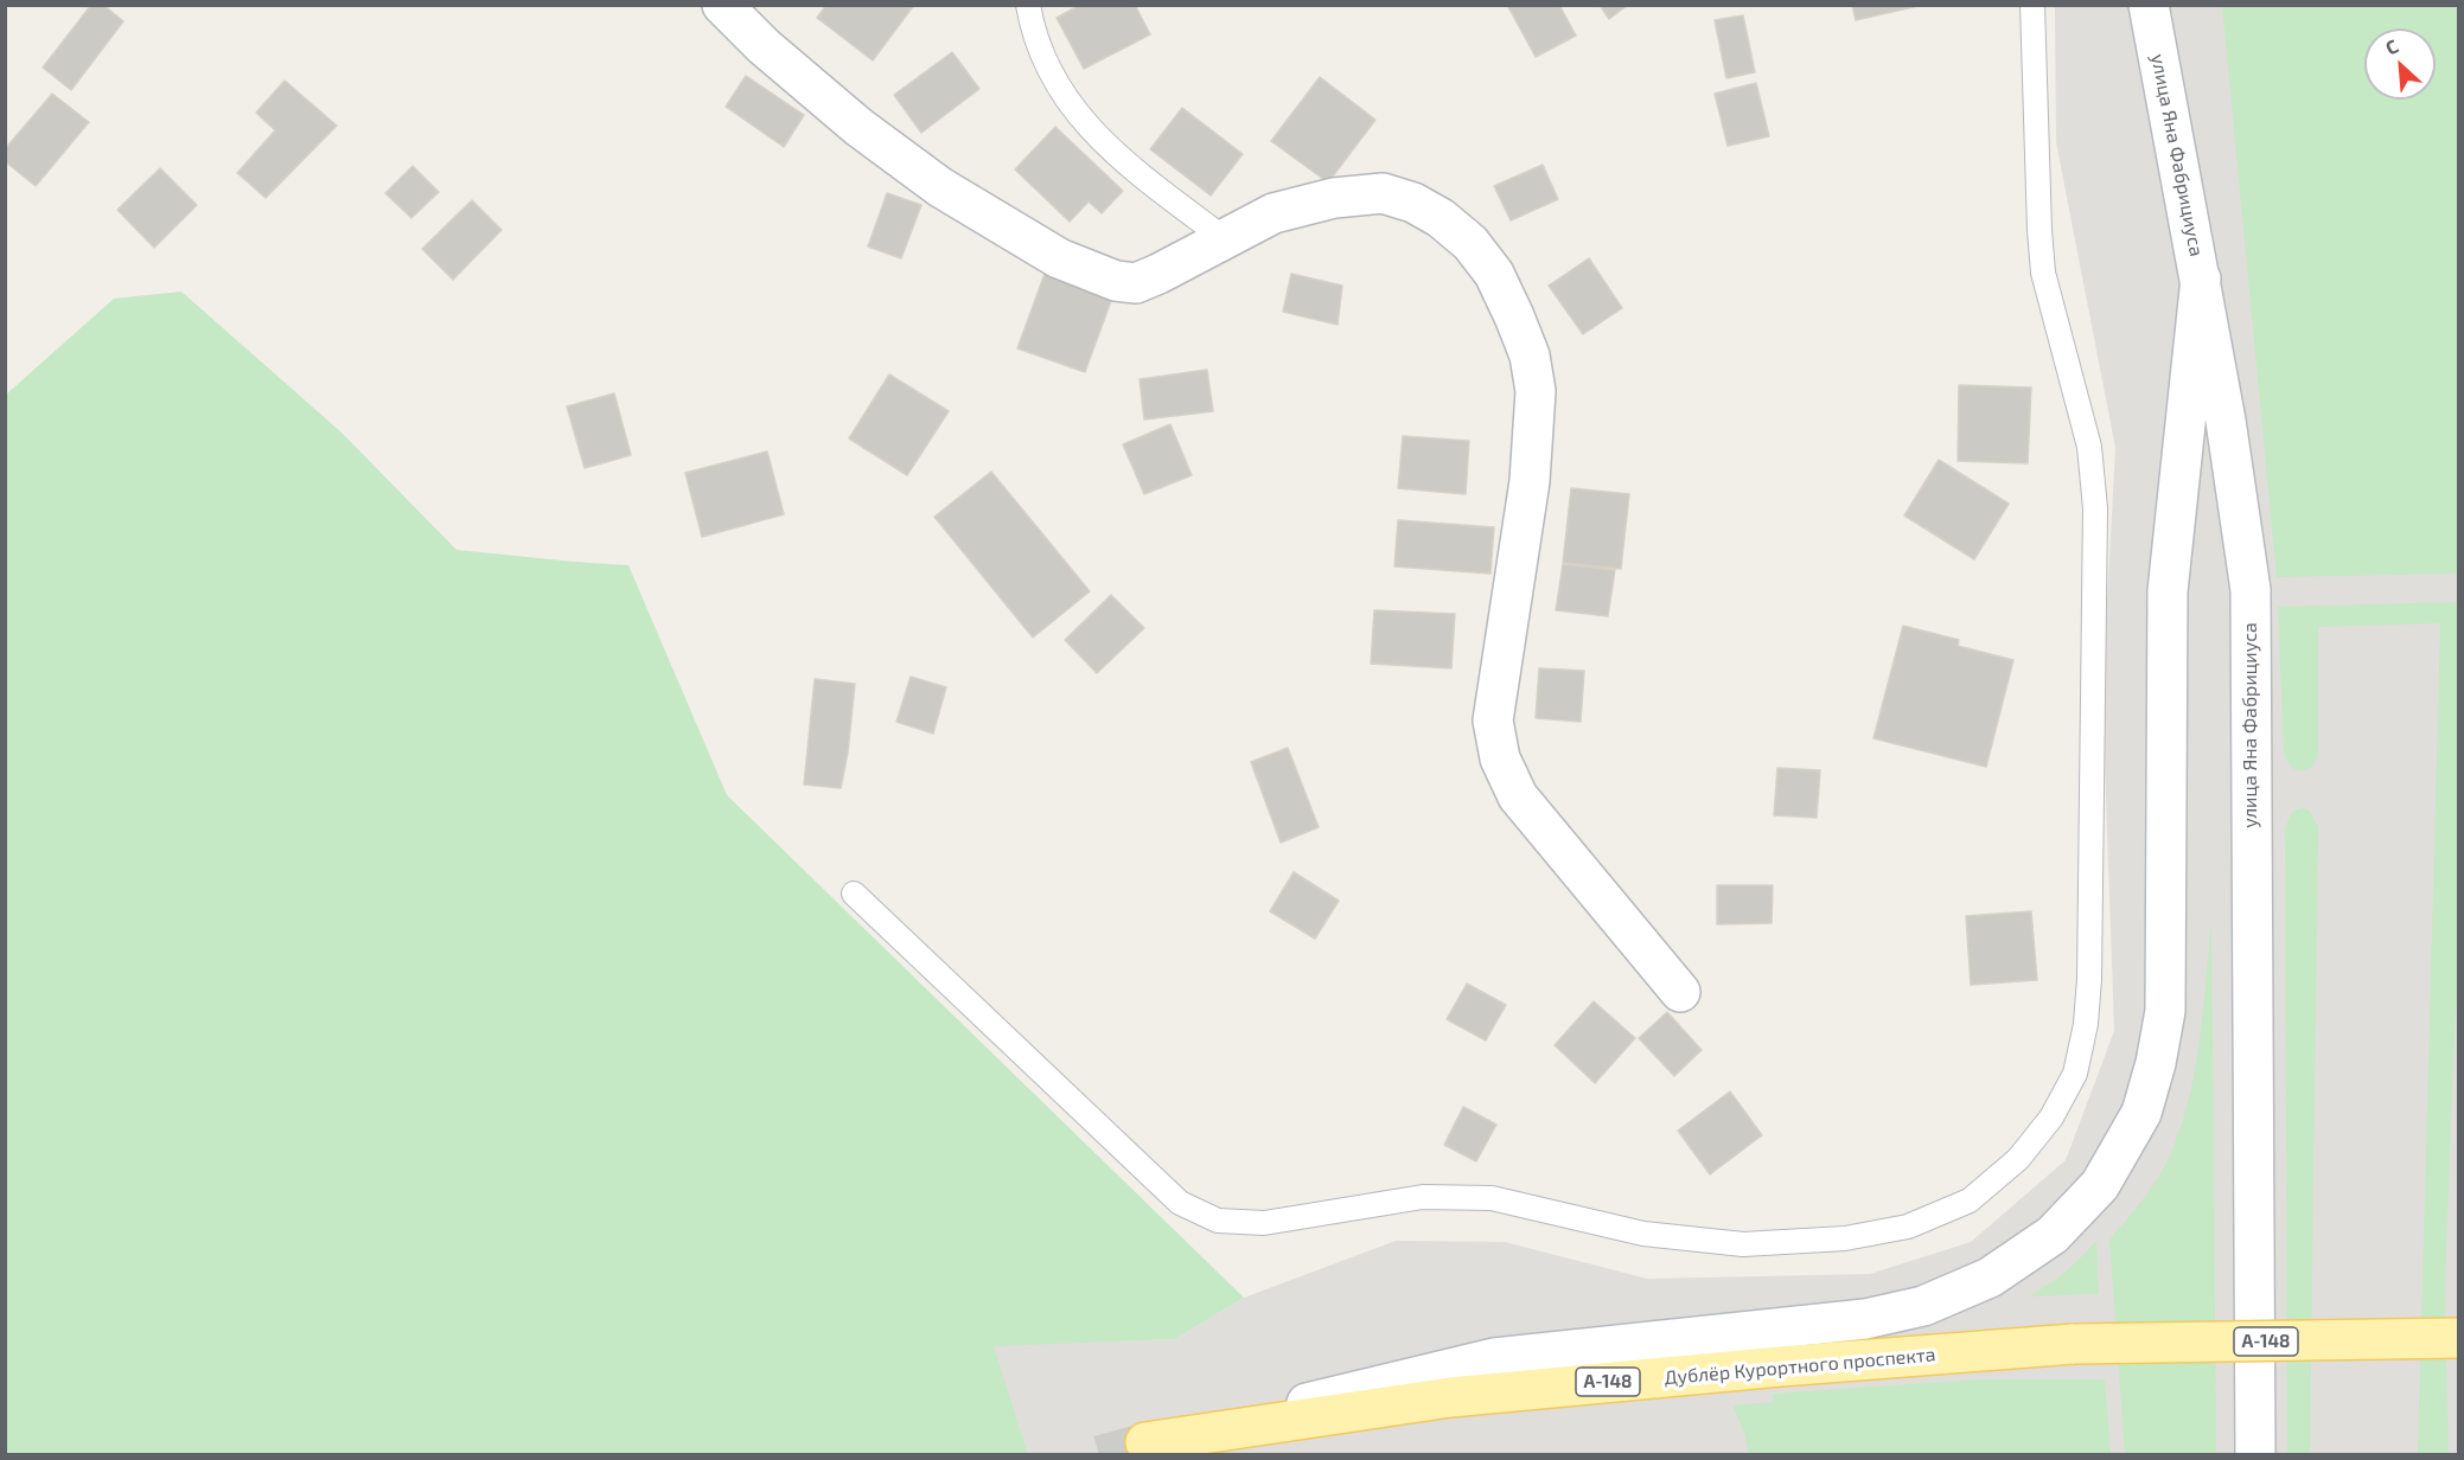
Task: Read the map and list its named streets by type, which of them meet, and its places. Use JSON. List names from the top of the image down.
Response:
{
  "streets": {
    "main road": ["улица Яна Фабрициуса", "А-148", "Дублёр Курортного проспекта"]
  },
  "crossings": [
    ["улица Яна Фабрициуса", "Дублёр Курортного проспекта"]
  ],
  "north": "top left"
}
